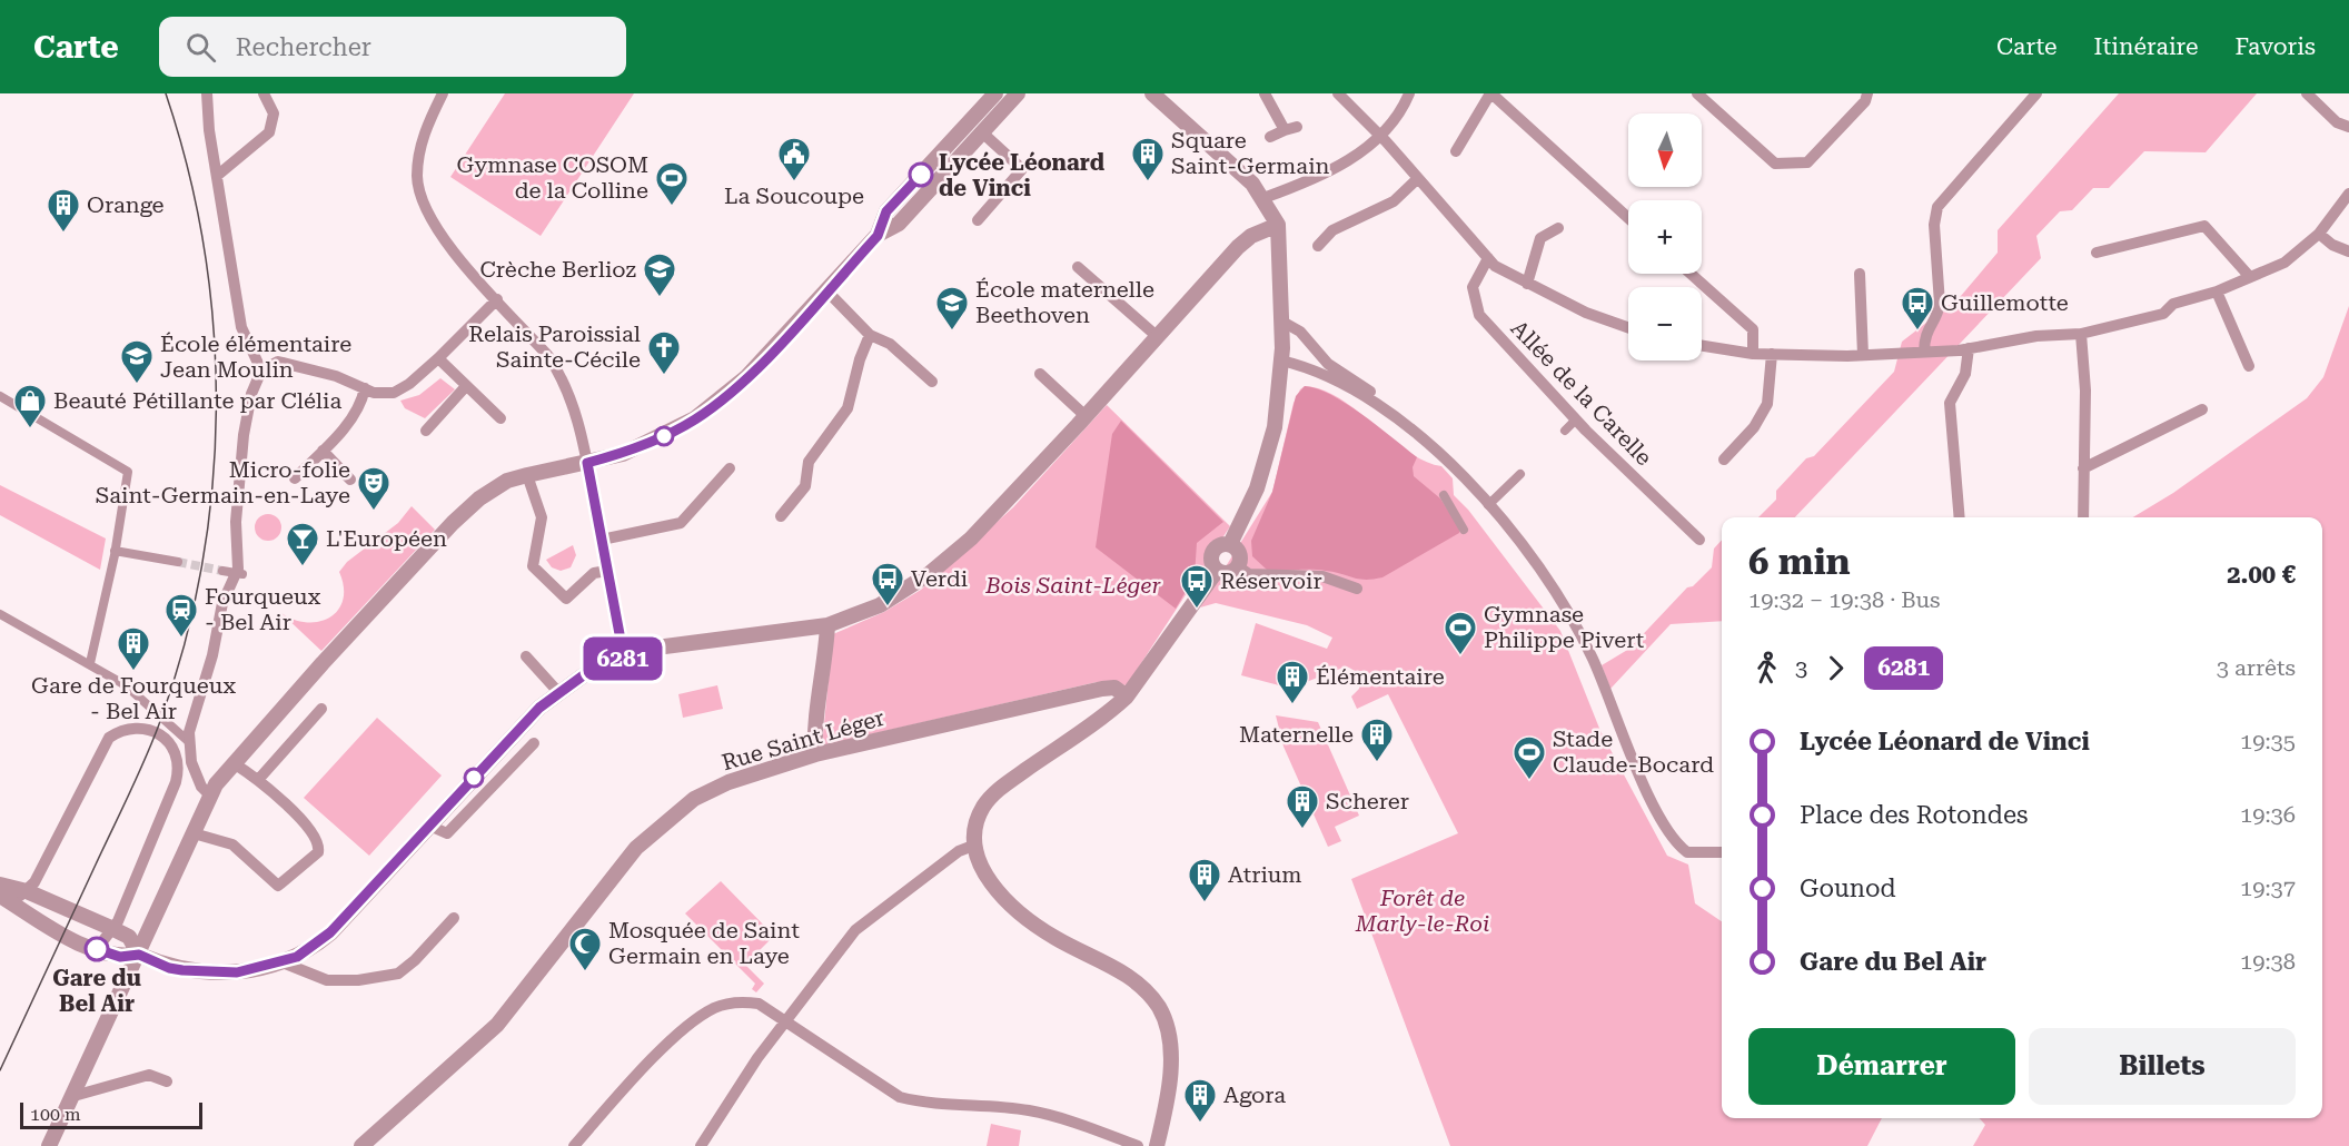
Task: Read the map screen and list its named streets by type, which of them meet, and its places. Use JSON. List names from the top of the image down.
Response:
{
  "streets": {
    "street": ["Allée de la Carelle", "Rue Saint Léger"]
  },
  "parks": ["Bois Saint-Léger", "Forêt de Marly-le-Roi"],
  "places": {
    "other": ["Lycée Léonard de Vinci", "Gare du Bel Air"],
    "public building": ["La Soucoupe"],
    "building": [
      "Square Saint-Germain",
      "Orange",
      "Gare de Fourqueux - Bel Air",
      "Élémentaire",
      "Maternelle",
      "Scherer",
      "Atrium",
      "Agora"
    ],
    "sports": ["Gymnase COSOM de la Colline", "Gymnase Philippe Pivert", "Stade Claude-Bocard"],
    "school or university": ["Crèche Berlioz", "École maternelle Beethoven", "École élémentaire Jean Moulin"],
    "bus stop": ["Guillemotte", "Verdi", "Réservoir"],
    "church": ["Relais Paroissial Sainte-Cécile"],
    "shop": ["Beauté Pétillante par Clélia"],
    "theatre": ["Micro-folie Saint-Germain-en-Laye"],
    "bar": ["L'Européen"],
    "station": ["Fourqueux - Bel Air"],
    "mosque": ["Mosquée de Saint Germain en Laye"]
  },
  "lines": ["bus line 6281"],
  "scale_bar": "100 m",
  "north": "bottom",
  "page": {
    "header": "Carte",
    "search": "Rechercher",
    "nav": ["Carte", "Itinéraire", "Favoris"],
    "on_map": "6281",
    "map_buttons": ["+", "−"],
    "heading": ["6 min", "19:32 – 19:38 · Bus", "2.00 €"],
    "legs": ["3", "6281", "3 arrêts"],
    "list": [
      {
        "name": "Lycée Léonard de Vinci",
        "value": "19:35"
      },
      {
        "name": "Place des Rotondes",
        "value": "19:36"
      },
      {
        "name": "Gounod",
        "value": "19:37"
      },
      {
        "name": "Gare du Bel Air",
        "value": "19:38"
      }
    ],
    "buttons": ["Démarrer", "Billets"],
    "scale": "100 m"
  }
}
